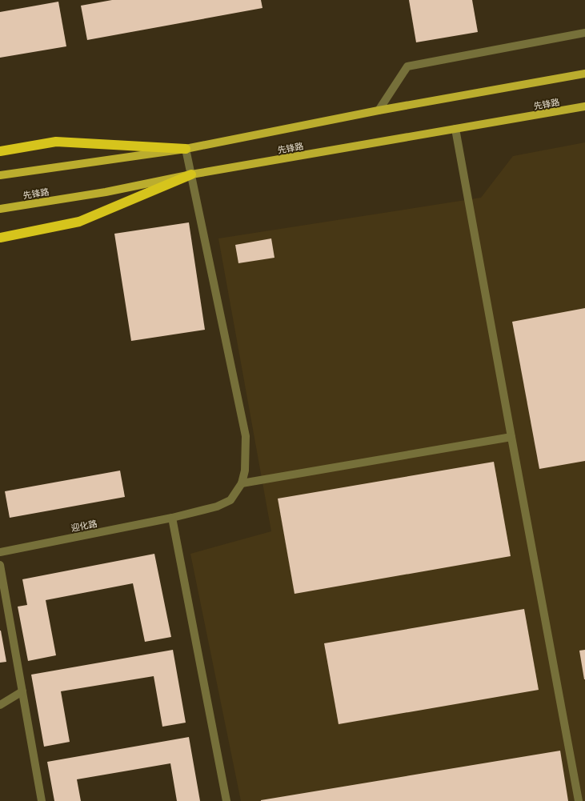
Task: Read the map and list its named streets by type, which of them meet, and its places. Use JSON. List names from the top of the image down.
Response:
{
  "streets": {
    "main road": ["先锋路"],
    "street": ["迎化路"]
  }
}
